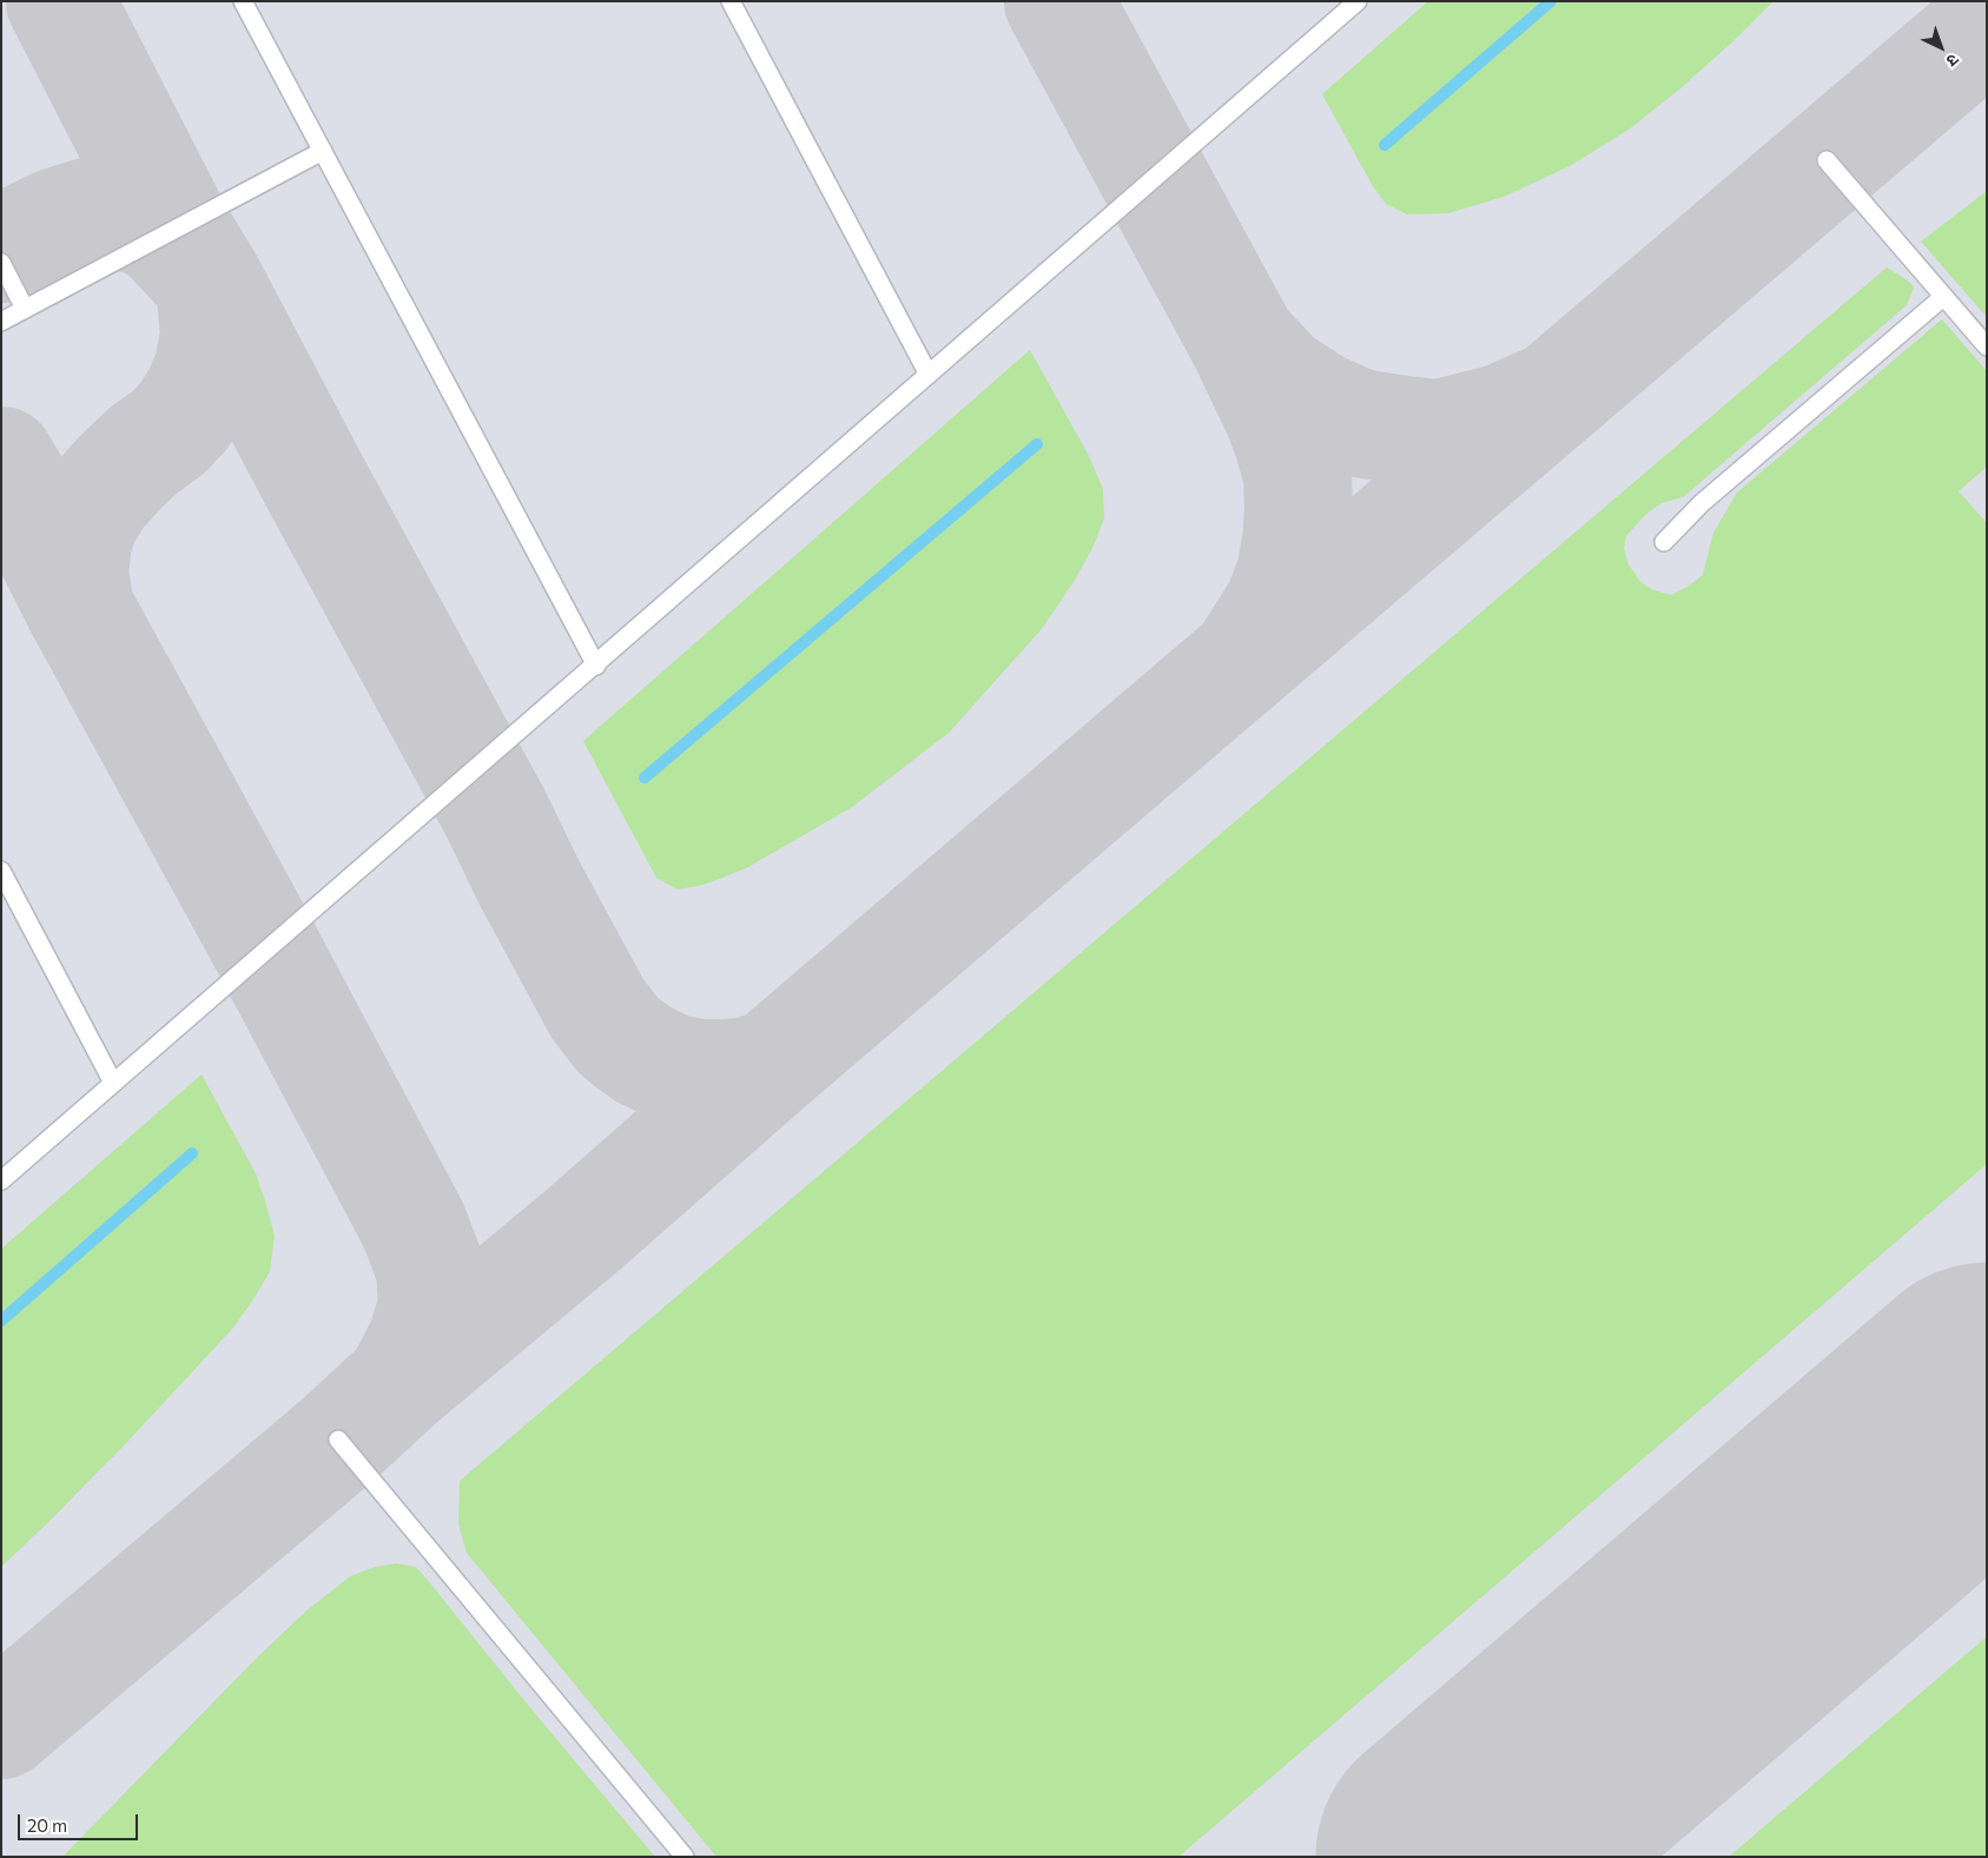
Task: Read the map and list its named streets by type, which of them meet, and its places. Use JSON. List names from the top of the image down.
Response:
{
  "scale_bar": "20 m",
  "north": "bottom right"
}
